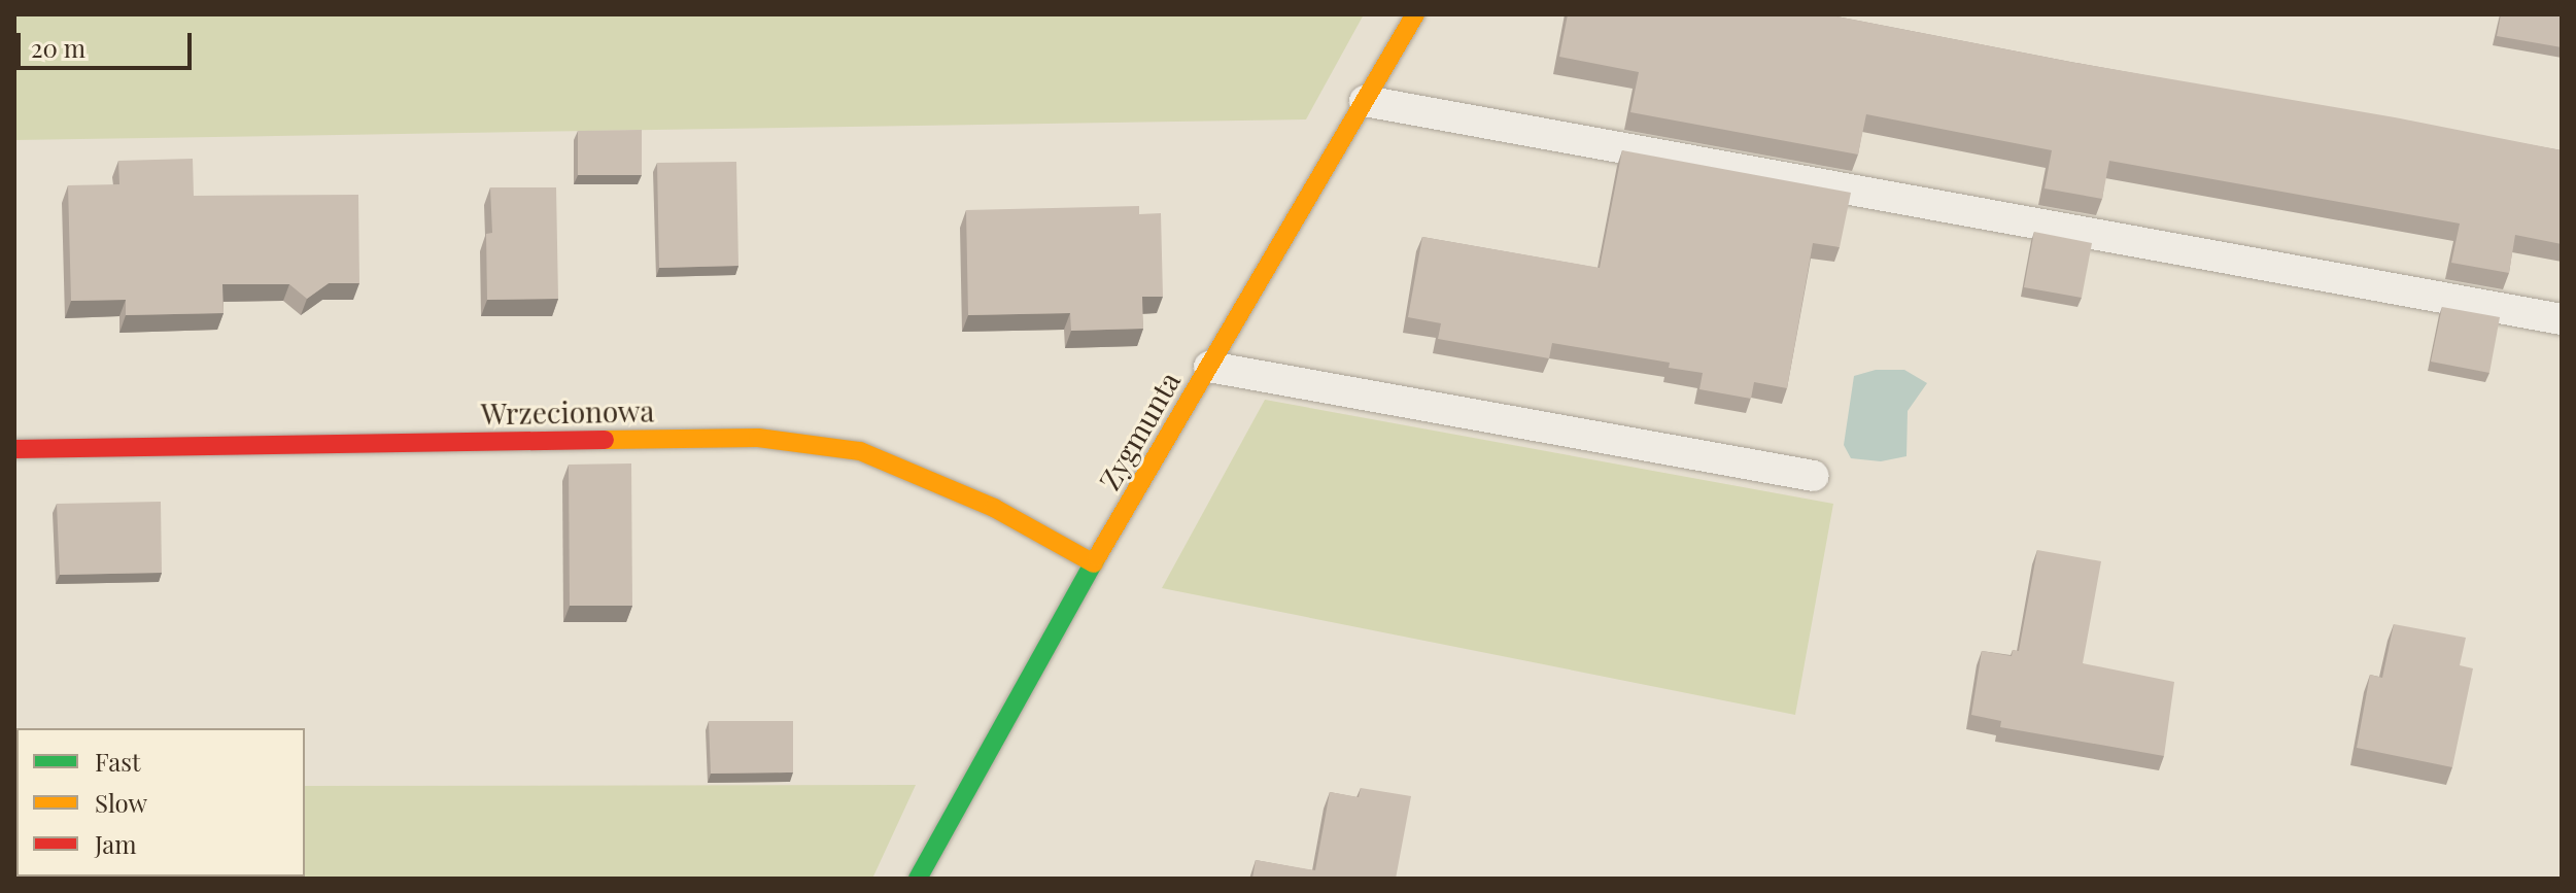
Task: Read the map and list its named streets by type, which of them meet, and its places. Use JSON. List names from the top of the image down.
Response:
{
  "streets": {
    "street": ["Wrzecionowa", "Zygmunta"]
  },
  "crossings": [
    ["Wrzecionowa", "Zygmunta"]
  ],
  "legend": ["Fast", "Slow", "Jam"],
  "scale_bar": "20 m"
}
